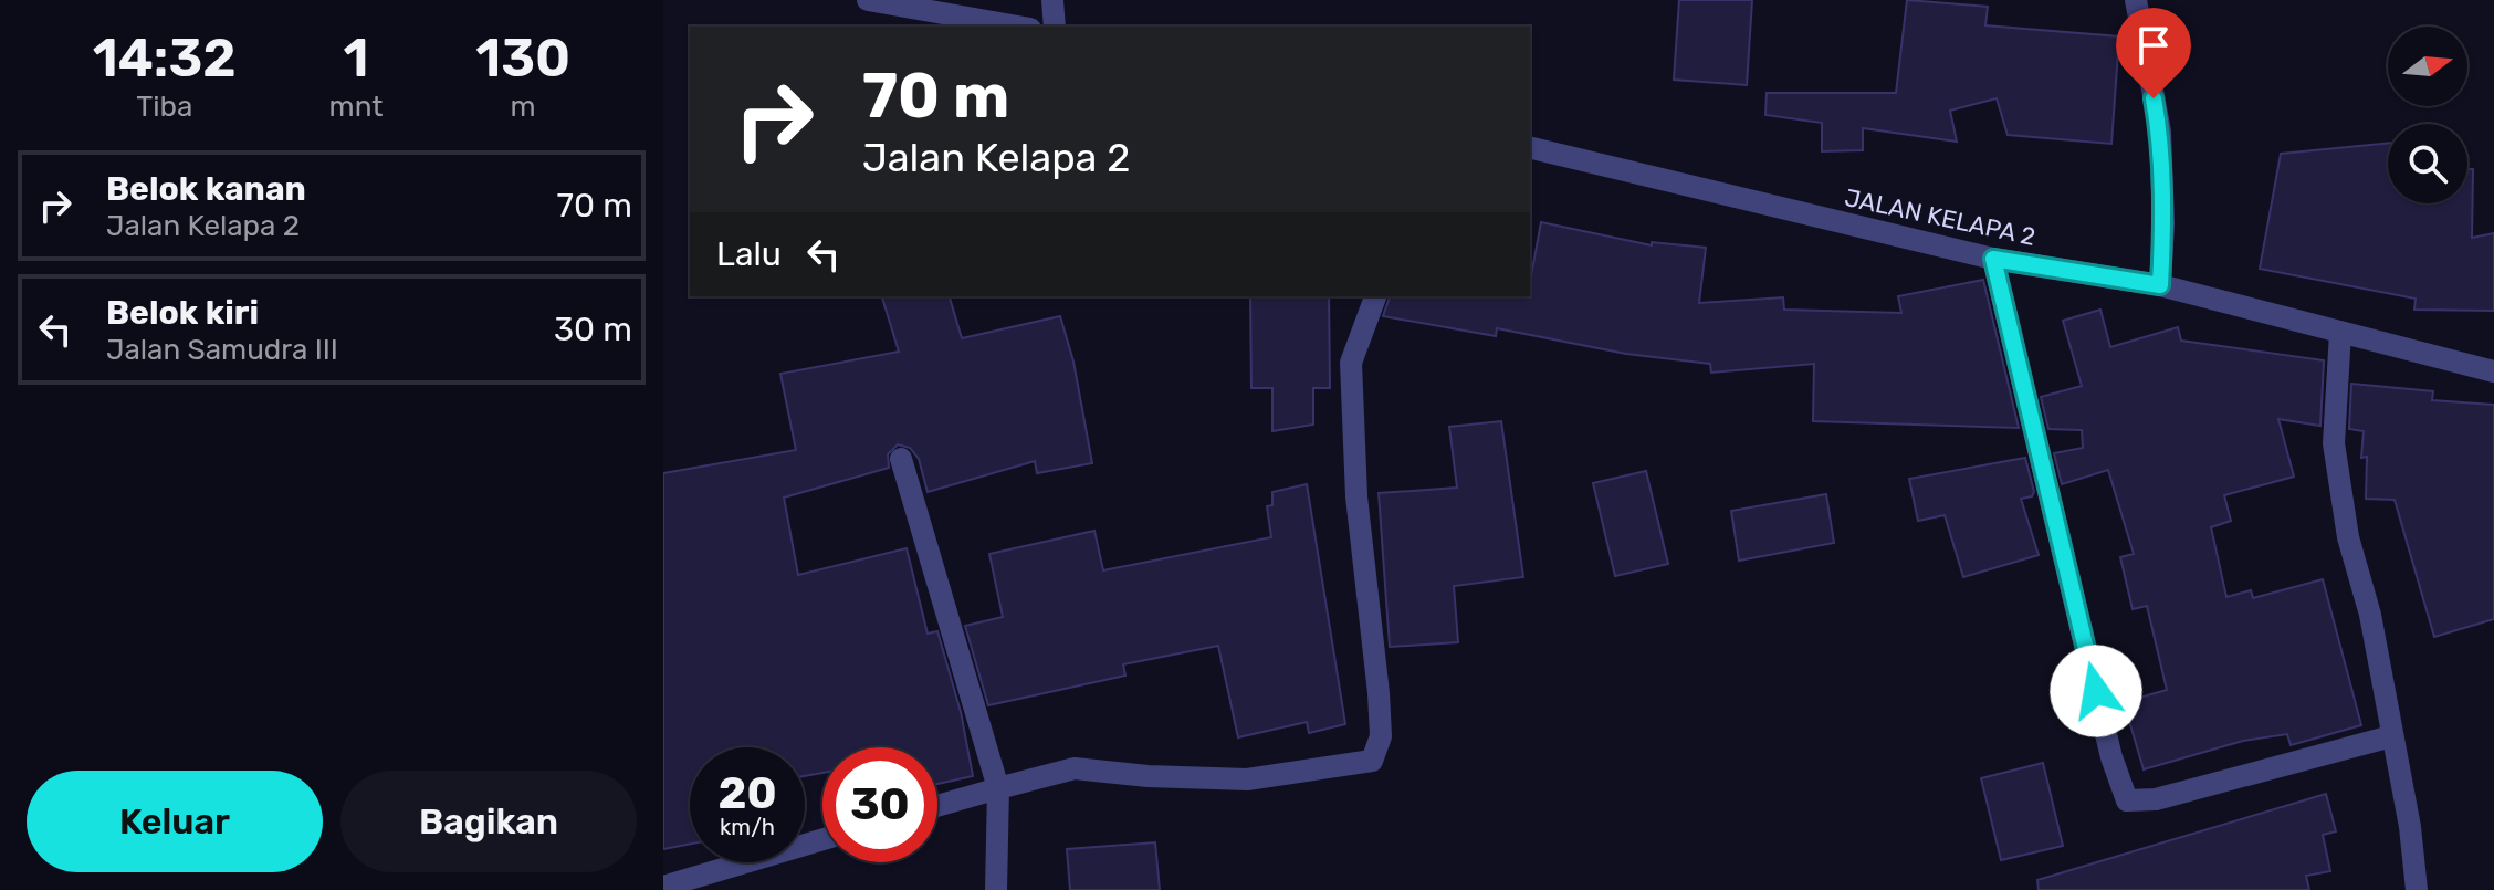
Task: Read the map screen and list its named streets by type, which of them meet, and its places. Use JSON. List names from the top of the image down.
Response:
{
  "streets": {
    "street": ["JALAN KELAPA 2"]
  },
  "north": "right",
  "page": {
    "eta": [
      "14:32",
      "Tiba",
      "1",
      "mnt",
      "130",
      "m"
    ],
    "turn": ["70 m", "Jalan Kelapa 2"],
    "list": [
      {
        "name": "Belok kanan",
        "note": "Jalan Kelapa 2",
        "value": "70 m"
      },
      {
        "name": "Belok kiri",
        "note": "Jalan Samudra III",
        "value": "30 m"
      }
    ],
    "then": "Lalu",
    "speed": "20 km/h",
    "limit": "30",
    "buttons": ["Keluar", "Bagikan"]
  }
}
